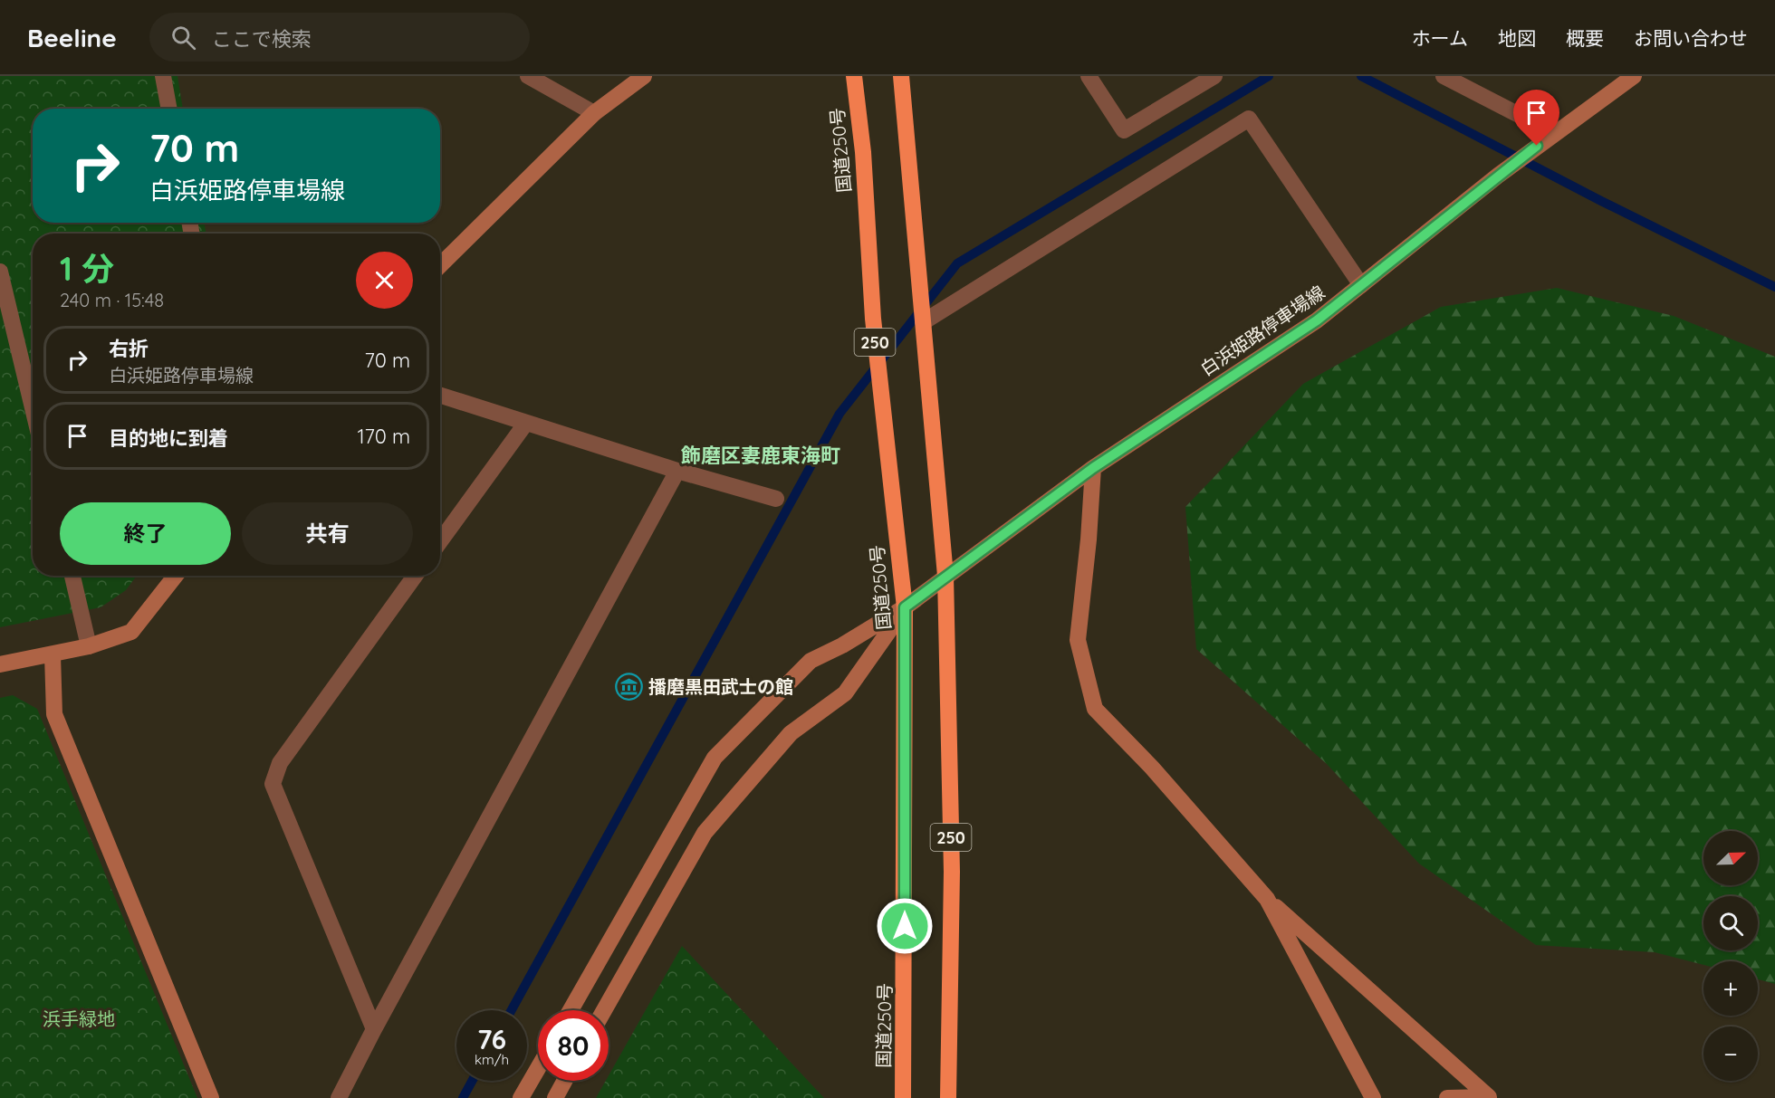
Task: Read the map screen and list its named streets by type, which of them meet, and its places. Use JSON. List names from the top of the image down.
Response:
{
  "streets": {
    "highway": ["国道250号", "250"],
    "street": ["白浜姫路停車場線"]
  },
  "crossings": [
    ["国道250号", "白浜姫路停車場線"],
    ["白浜姫路停車場線", "250"]
  ],
  "districts": ["飾磨区妻鹿東海町"],
  "parks": ["浜手緑地"],
  "places": {
    "museum": ["播磨黒田武士の館"]
  },
  "north": "top right",
  "page": {
    "header": "Beeline",
    "search": "ここで検索",
    "nav": [
      "ホーム",
      "地図",
      "概要",
      "お問い合わせ"
    ],
    "turn": ["70 m", "白浜姫路停車場線"],
    "heading": ["1 分", "240 m · 15:48"],
    "list": [
      {
        "name": "右折",
        "note": "白浜姫路停車場線",
        "value": "70 m"
      },
      {
        "name": "目的地に到着",
        "value": "170 m"
      }
    ],
    "buttons": ["終了", "共有"],
    "map_buttons": ["+", "−"],
    "speed": "76 km/h",
    "limit": "80"
  }
}
